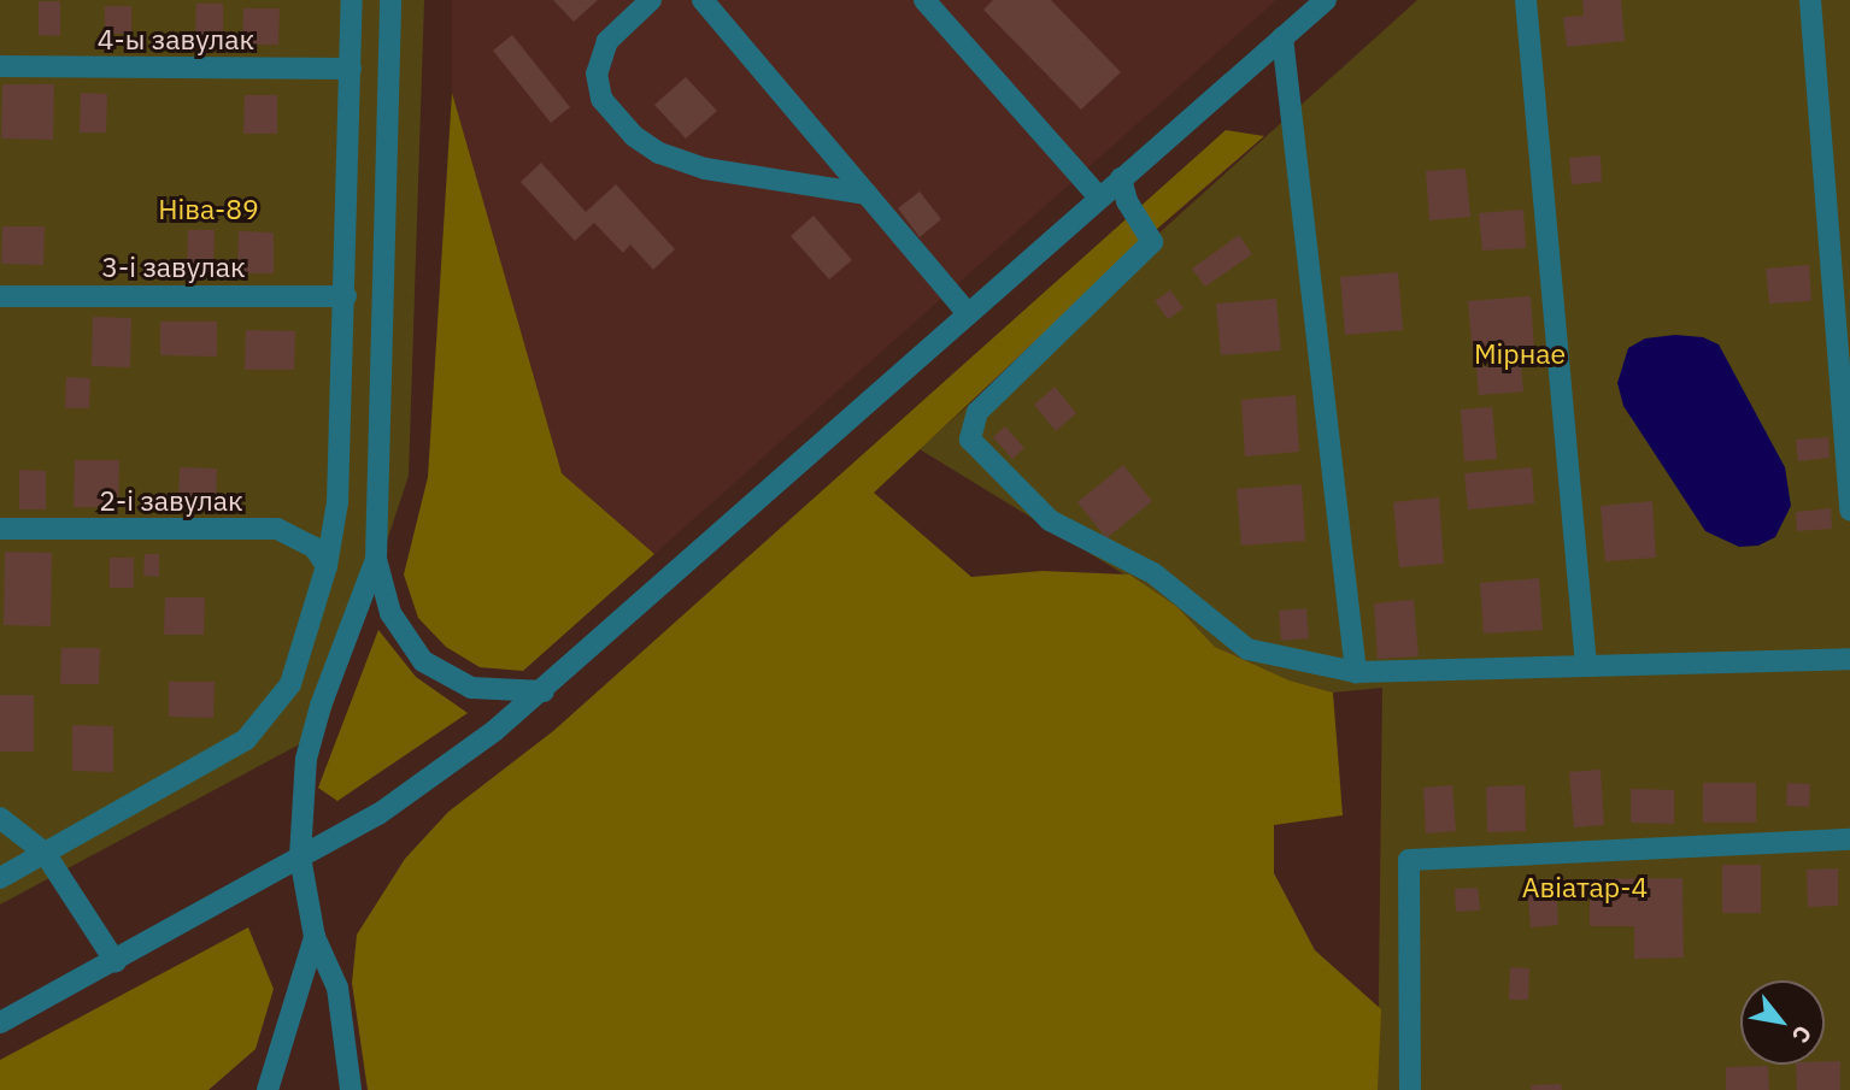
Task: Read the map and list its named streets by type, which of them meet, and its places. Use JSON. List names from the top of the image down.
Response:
{
  "streets": {
    "street": ["4-ы завулак", "3-і завулак", "2-і завулак"]
  },
  "parks": ["Ніва-89", "Мірнае", "Авіатар-4"],
  "north": "bottom right"
}
